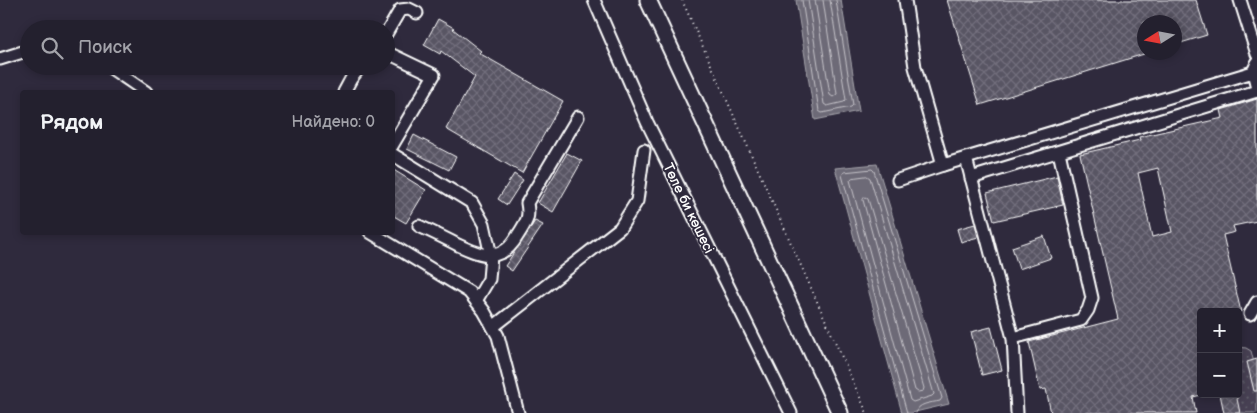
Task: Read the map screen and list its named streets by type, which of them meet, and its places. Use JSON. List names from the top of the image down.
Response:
{
  "streets": {
    "street": ["Төле би көшесі"]
  },
  "north": "left",
  "page": {
    "search": "Поиск",
    "heading": ["Рядом", "Найдено: 0"],
    "map_buttons": ["+", "−"]
  }
}
